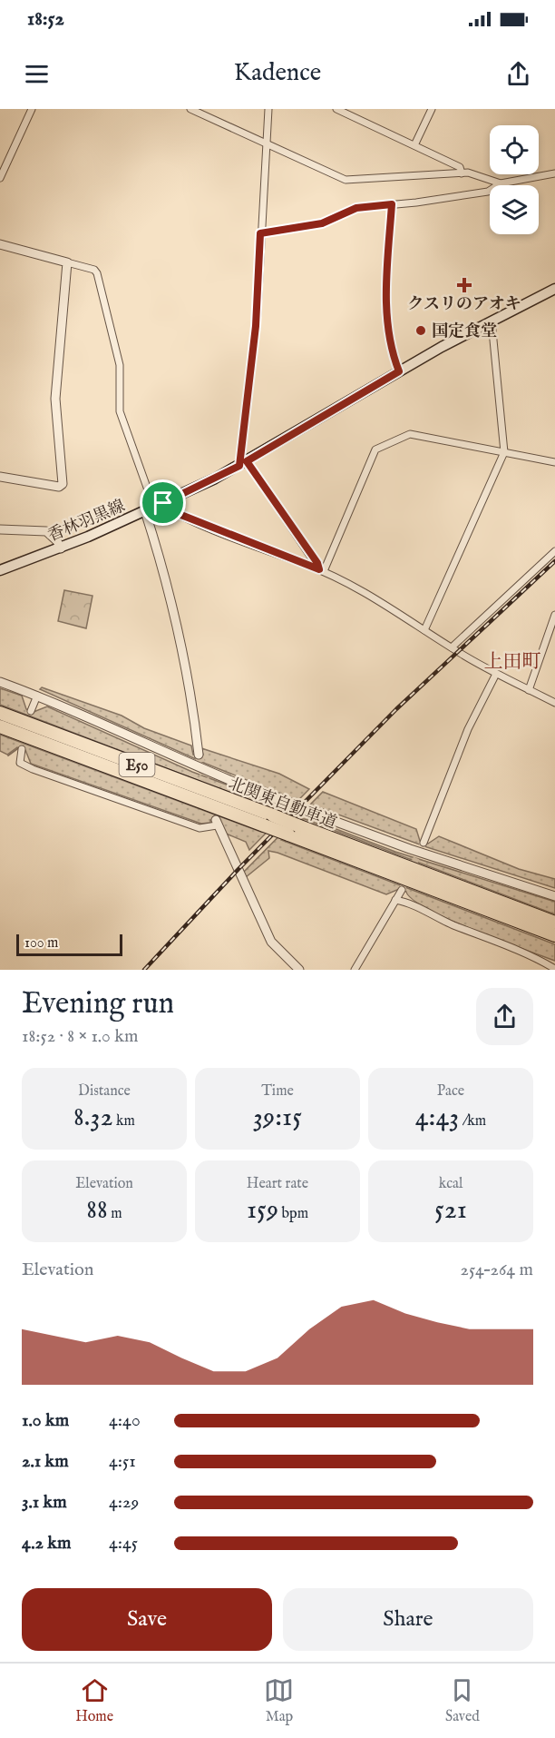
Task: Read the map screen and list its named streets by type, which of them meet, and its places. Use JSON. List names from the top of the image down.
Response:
{
  "streets": {
    "highway": ["E50", "北関東自動車道"],
    "main road": ["香林羽黒線"]
  },
  "districts": ["上田町"],
  "places": {
    "health": ["クスリのアオキ"],
    "other": ["国定食堂"]
  },
  "scale_bar": "100 m",
  "page": {
    "status": "18:52",
    "header": "Kadence",
    "scale": "100 m",
    "heading": ["Evening run", "18:52 · 8 × 1.0 km"],
    "stats": [
      ["Distance", "8.32 km"],
      ["Time", "39:15"],
      ["Pace", "4:43 /km"],
      ["Elevation", "88 m"],
      ["Heart rate", "159 bpm"],
      ["kcal", "521"]
    ],
    "chart": ["Elevation", "254–264 m"],
    "list": [
      {
        "name": "1.0 km",
        "note": "4:40"
      },
      {
        "name": "2.1 km",
        "note": "4:51"
      },
      {
        "name": "3.1 km",
        "note": "4:29"
      },
      {
        "name": "4.2 km",
        "note": "4:45"
      }
    ],
    "buttons": ["Save", "Share"],
    "tabs": ["Home", "Map", "Saved"]
  }
}
